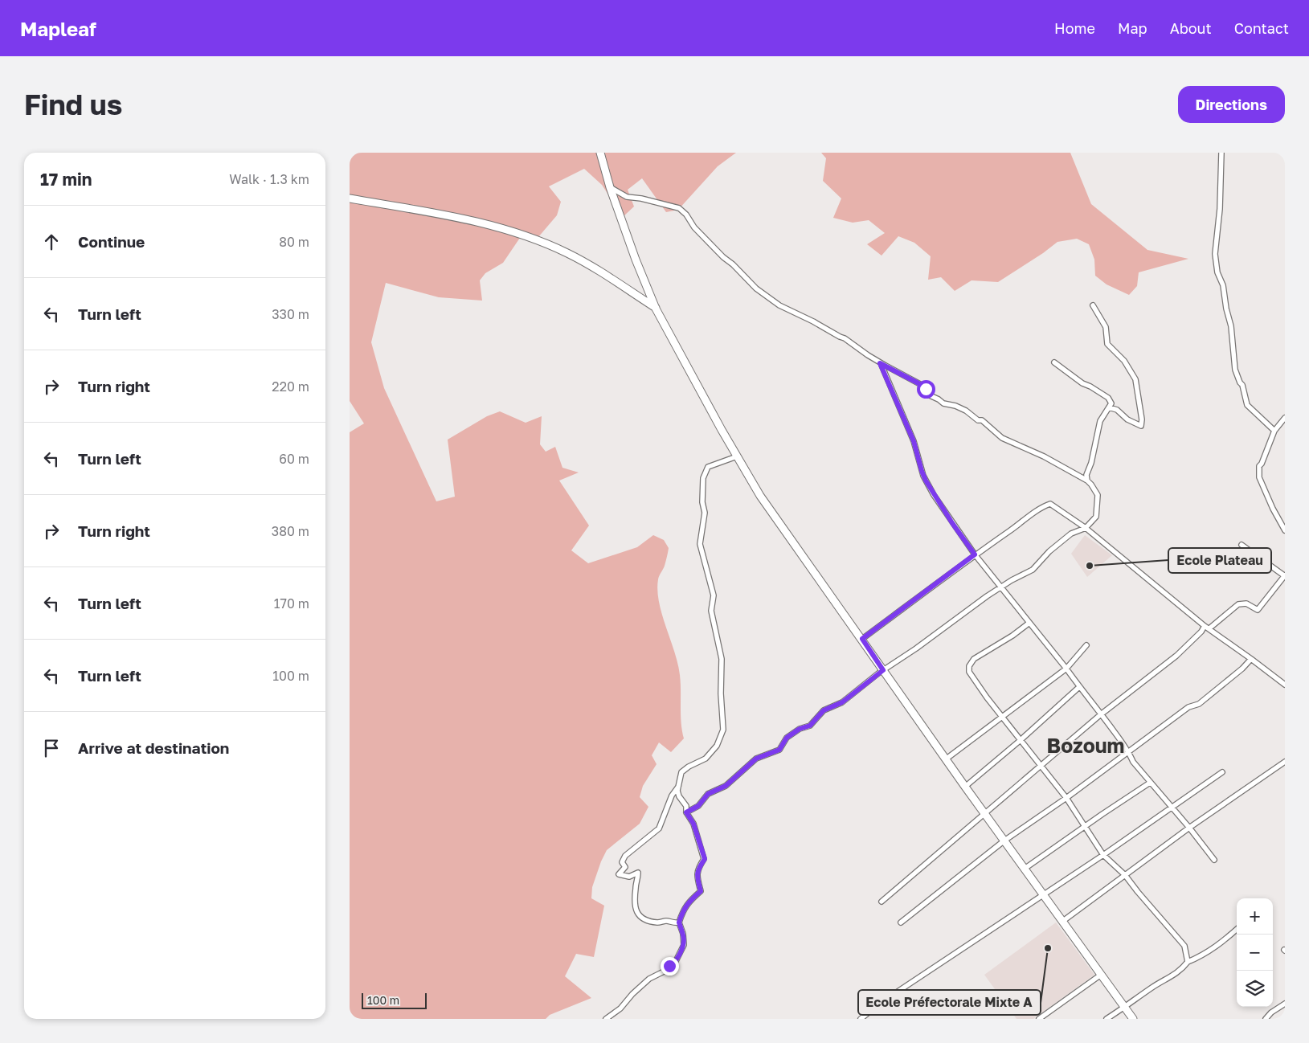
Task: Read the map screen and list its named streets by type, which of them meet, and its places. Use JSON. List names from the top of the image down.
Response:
{
  "districts": ["Bozoum"],
  "places": ["Ecole Plateau", "Ecole Préfectorale Mixte A"],
  "scale_bar": "100 m",
  "page": {
    "header": "Mapleaf",
    "nav": [
      "Home",
      "Map",
      "About",
      "Contact"
    ],
    "buttons": "Directions",
    "title": "Find us",
    "heading": ["17 min", "Walk · 1.3 km"],
    "list": [
      ["Continue", "80 m"],
      ["Turn left", "330 m"],
      ["Turn right", "220 m"],
      ["Turn left", "60 m"],
      ["Turn right", "380 m"],
      ["Turn left", "170 m"],
      ["Turn left", "100 m"],
      "Arrive at destination"
    ],
    "map_buttons": ["+", "−"],
    "scale": "100 m"
  }
}
